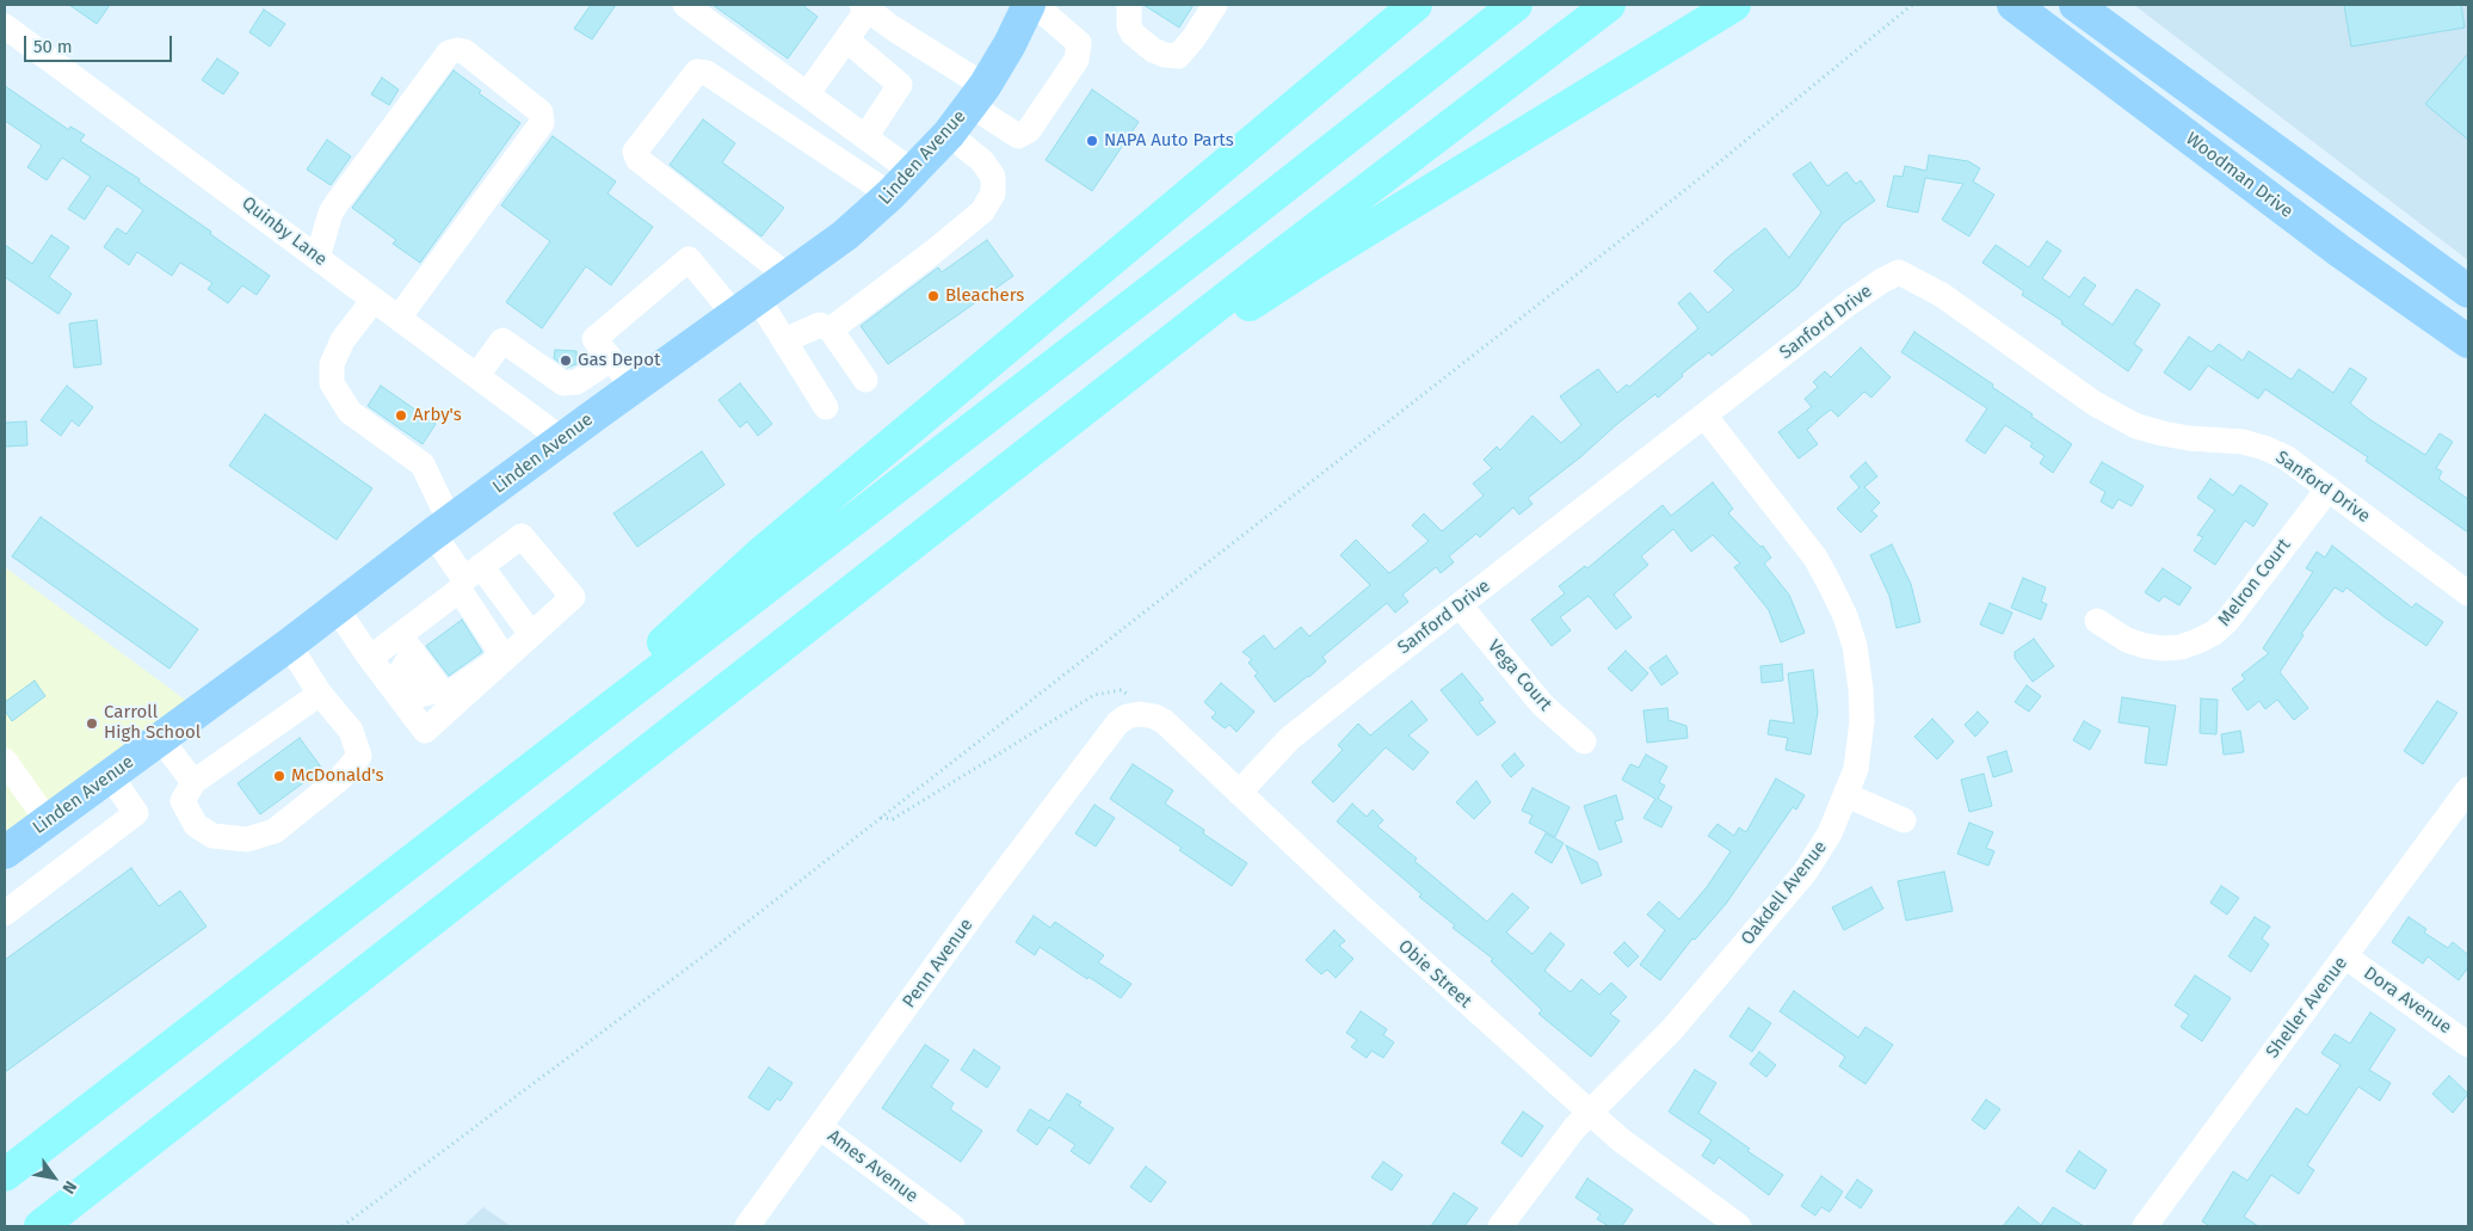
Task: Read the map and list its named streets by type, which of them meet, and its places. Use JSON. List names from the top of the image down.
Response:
{
  "streets": {
    "main road": ["Linden Avenue", "Woodman Drive"],
    "street": [
      "Quinby Lane",
      "Sanford Drive",
      "Melron Court",
      "Vega Court",
      "Oakdell Avenue",
      "Penn Avenue",
      "Obie Street",
      "Dora Avenue",
      "Sheller Avenue",
      "Ames Avenue"
    ]
  },
  "crossings": [
    ["Linden Avenue", "Quinby Lane"],
    ["Sanford Drive", "Melron Court"],
    ["Sanford Drive", "Vega Court"],
    ["Sanford Drive", "Oakdell Avenue"],
    ["Sanford Drive", "Obie Street"],
    ["Oakdell Avenue", "Obie Street"],
    ["Penn Avenue", "Obie Street"],
    ["Penn Avenue", "Ames Avenue"],
    ["Dora Avenue", "Sheller Avenue"]
  ],
  "places": [
    "NAPA Auto Parts",
    "Bleachers",
    "Gas Depot",
    "Arby's",
    "Carroll High School",
    "McDonald's"
  ],
  "scale_bar": "50 m",
  "north": "bottom right"
}
